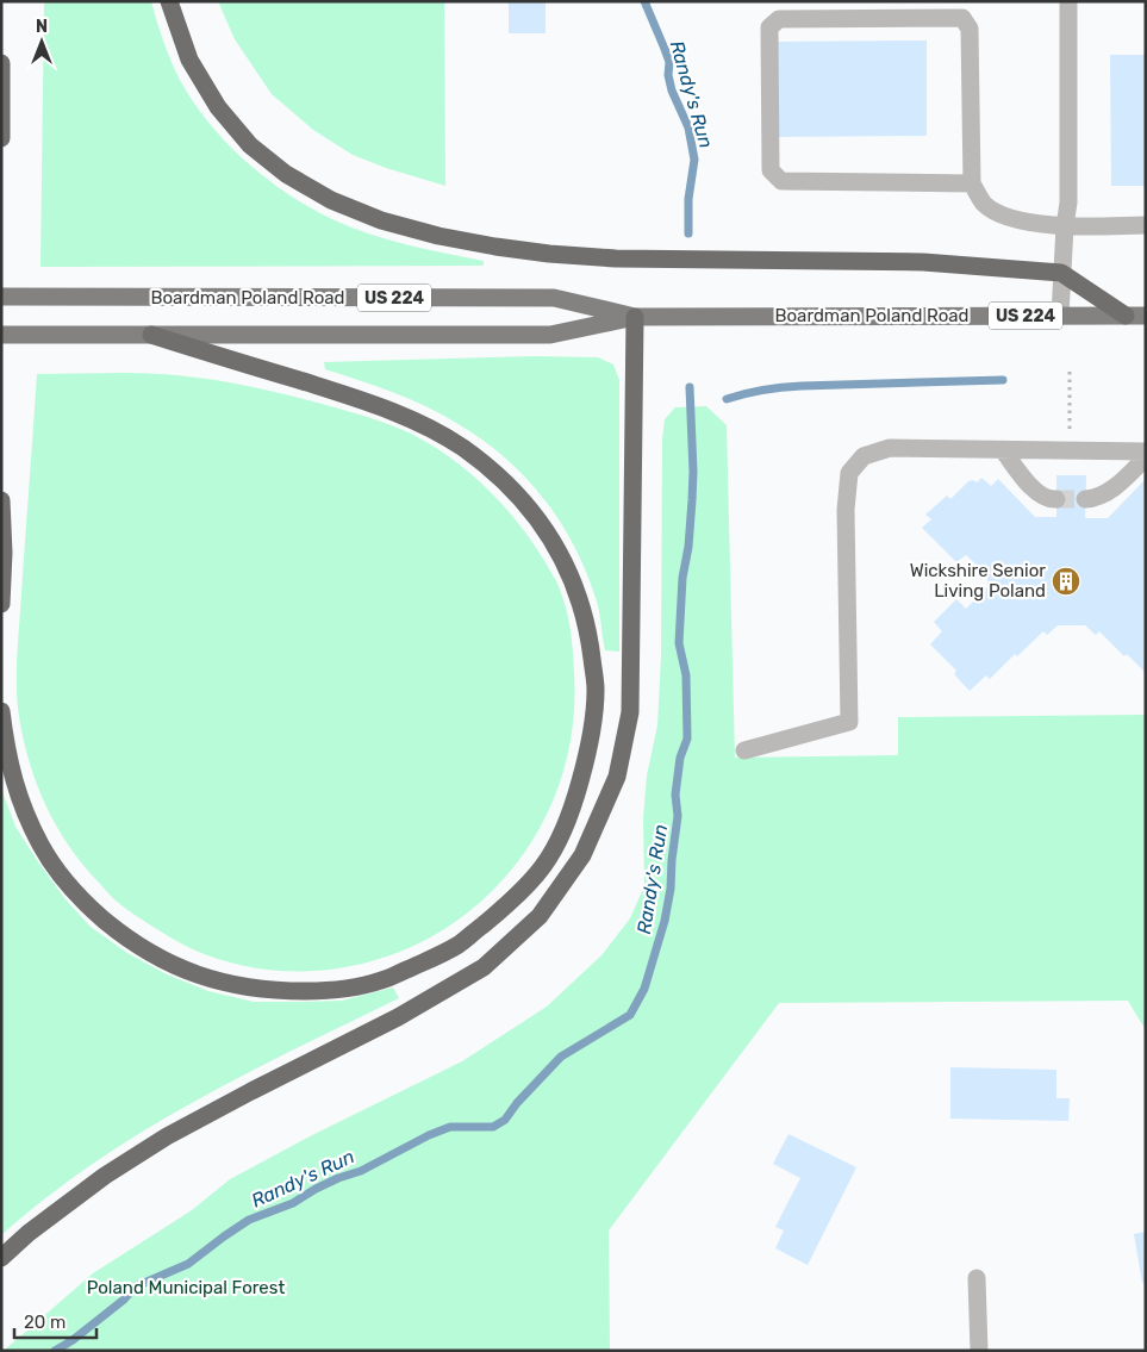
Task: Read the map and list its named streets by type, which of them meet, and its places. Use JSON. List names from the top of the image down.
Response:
{
  "streets": {
    "main road": ["Boardman Poland Road", "US 224"]
  },
  "water": ["Randy's Run"],
  "parks": ["Poland Municipal Forest"],
  "places": {
    "building": ["Wickshire Senior Living Poland"]
  },
  "scale_bar": "20 m",
  "north": "top"
}
